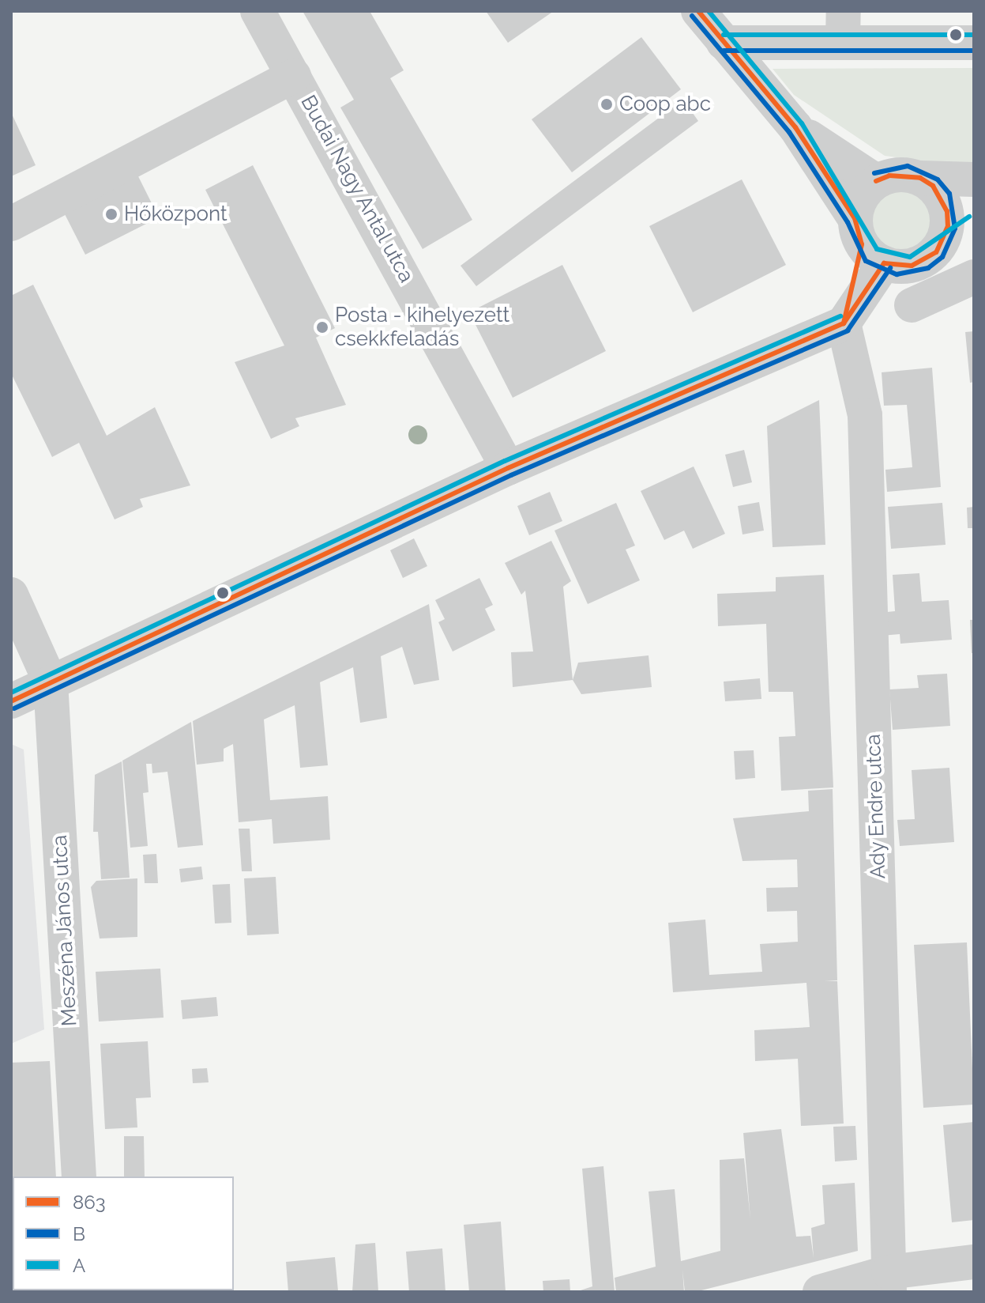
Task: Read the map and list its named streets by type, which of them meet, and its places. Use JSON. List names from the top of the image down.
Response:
{
  "streets": {
    "street": ["Budai Nagy Antal utca", "Ady Endre utca", "Meszéna János utca"]
  },
  "places": ["Coop abc", "Hőközpont", "Posta - kihelyezett csekkfeladás"],
  "lines": ["transit line 863", "transit line A", "transit line B"],
  "legend": ["863", "B", "A"]
}
